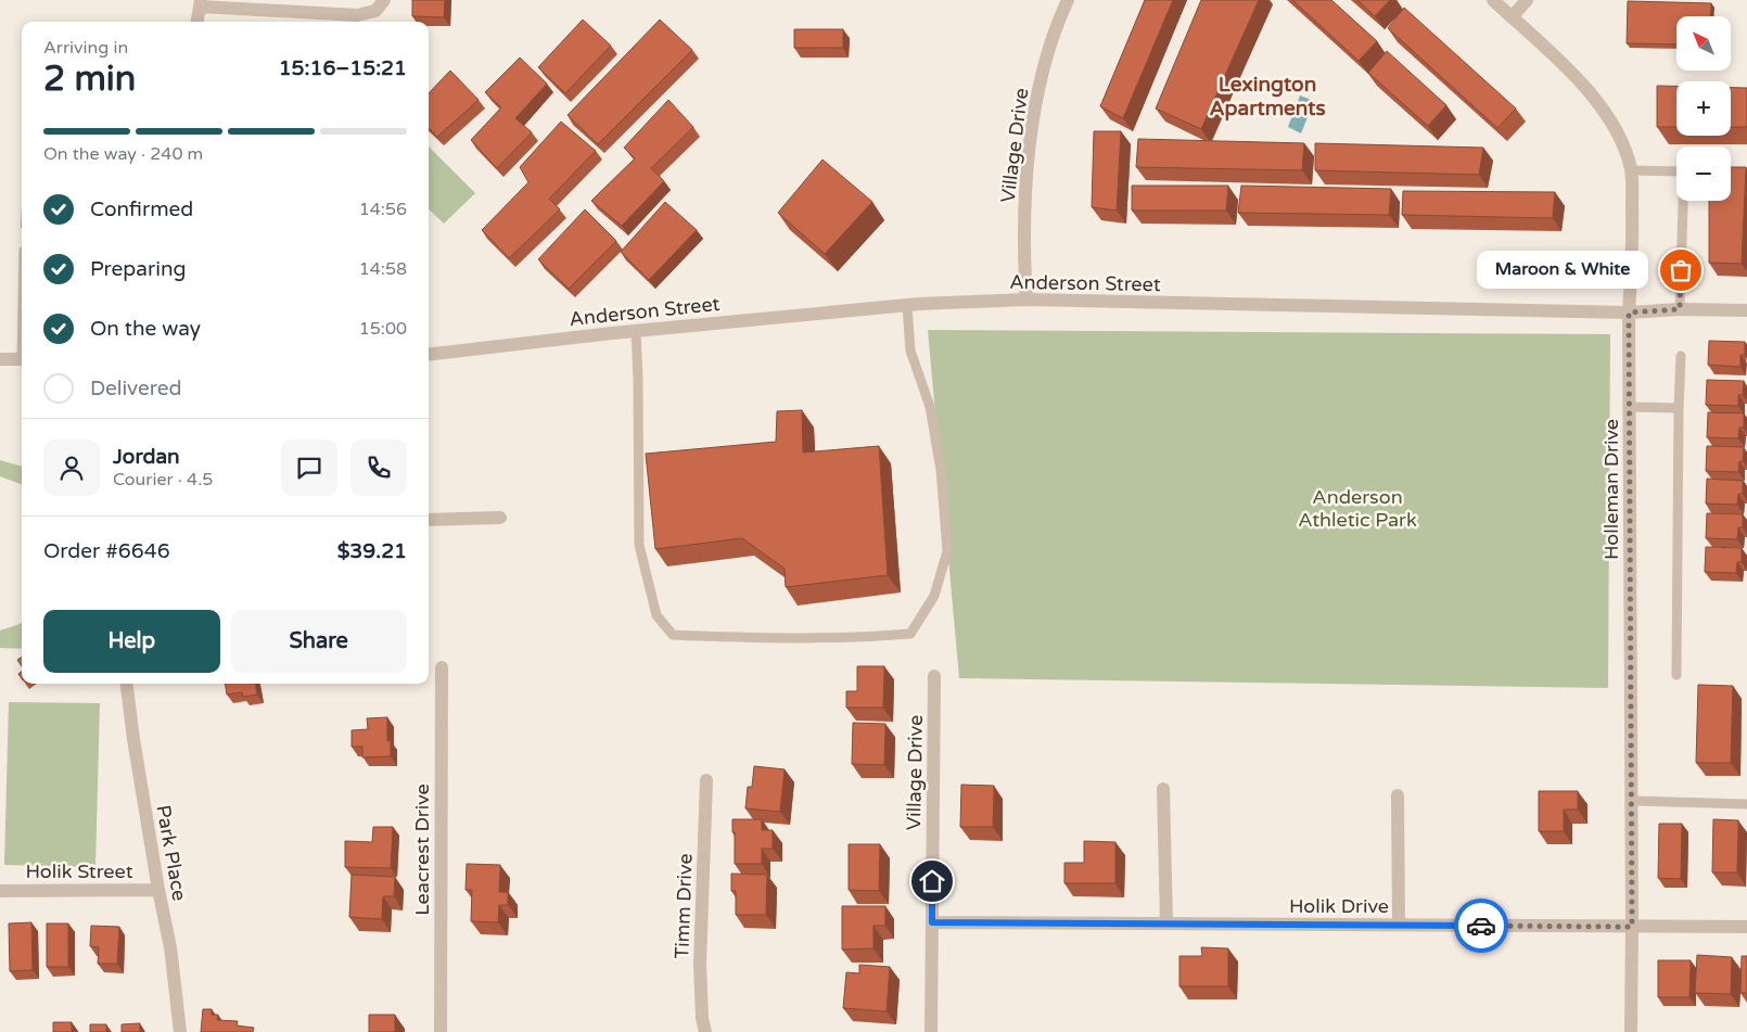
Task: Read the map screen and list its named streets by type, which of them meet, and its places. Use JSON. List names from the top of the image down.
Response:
{
  "streets": {
    "street": [
      "Village Drive",
      "Anderson Street",
      "Holleman Drive",
      "Leacrest Drive",
      "Park Place",
      "Holik Street",
      "Timm Drive",
      "Holik Drive"
    ]
  },
  "crossings": [
    ["Village Drive", "Anderson Street"],
    ["Village Drive", "Holik Drive"],
    ["Anderson Street", "Holleman Drive"],
    ["Holleman Drive", "Holik Drive"],
    ["Park Place", "Holik Street"]
  ],
  "districts": ["Lexington Apartments"],
  "parks": ["Anderson Athletic Park"],
  "places": ["Maroon & White"],
  "north": "top left",
  "page": {
    "map_buttons": ["+", "−"],
    "heading": ["2 min", "Arriving in", "15:16–15:21"],
    "panel": [
      "Jordan",
      "Courier · 4.5",
      "Order #6646",
      "$39.21"
    ],
    "bar": "On the way · 240 m",
    "list": [
      ["Confirmed", "14:56"],
      ["Preparing", "14:58"],
      ["On the way", "15:00"],
      "Delivered"
    ],
    "bubble": "Maroon & White",
    "buttons": ["Help", "Share"]
  }
}
